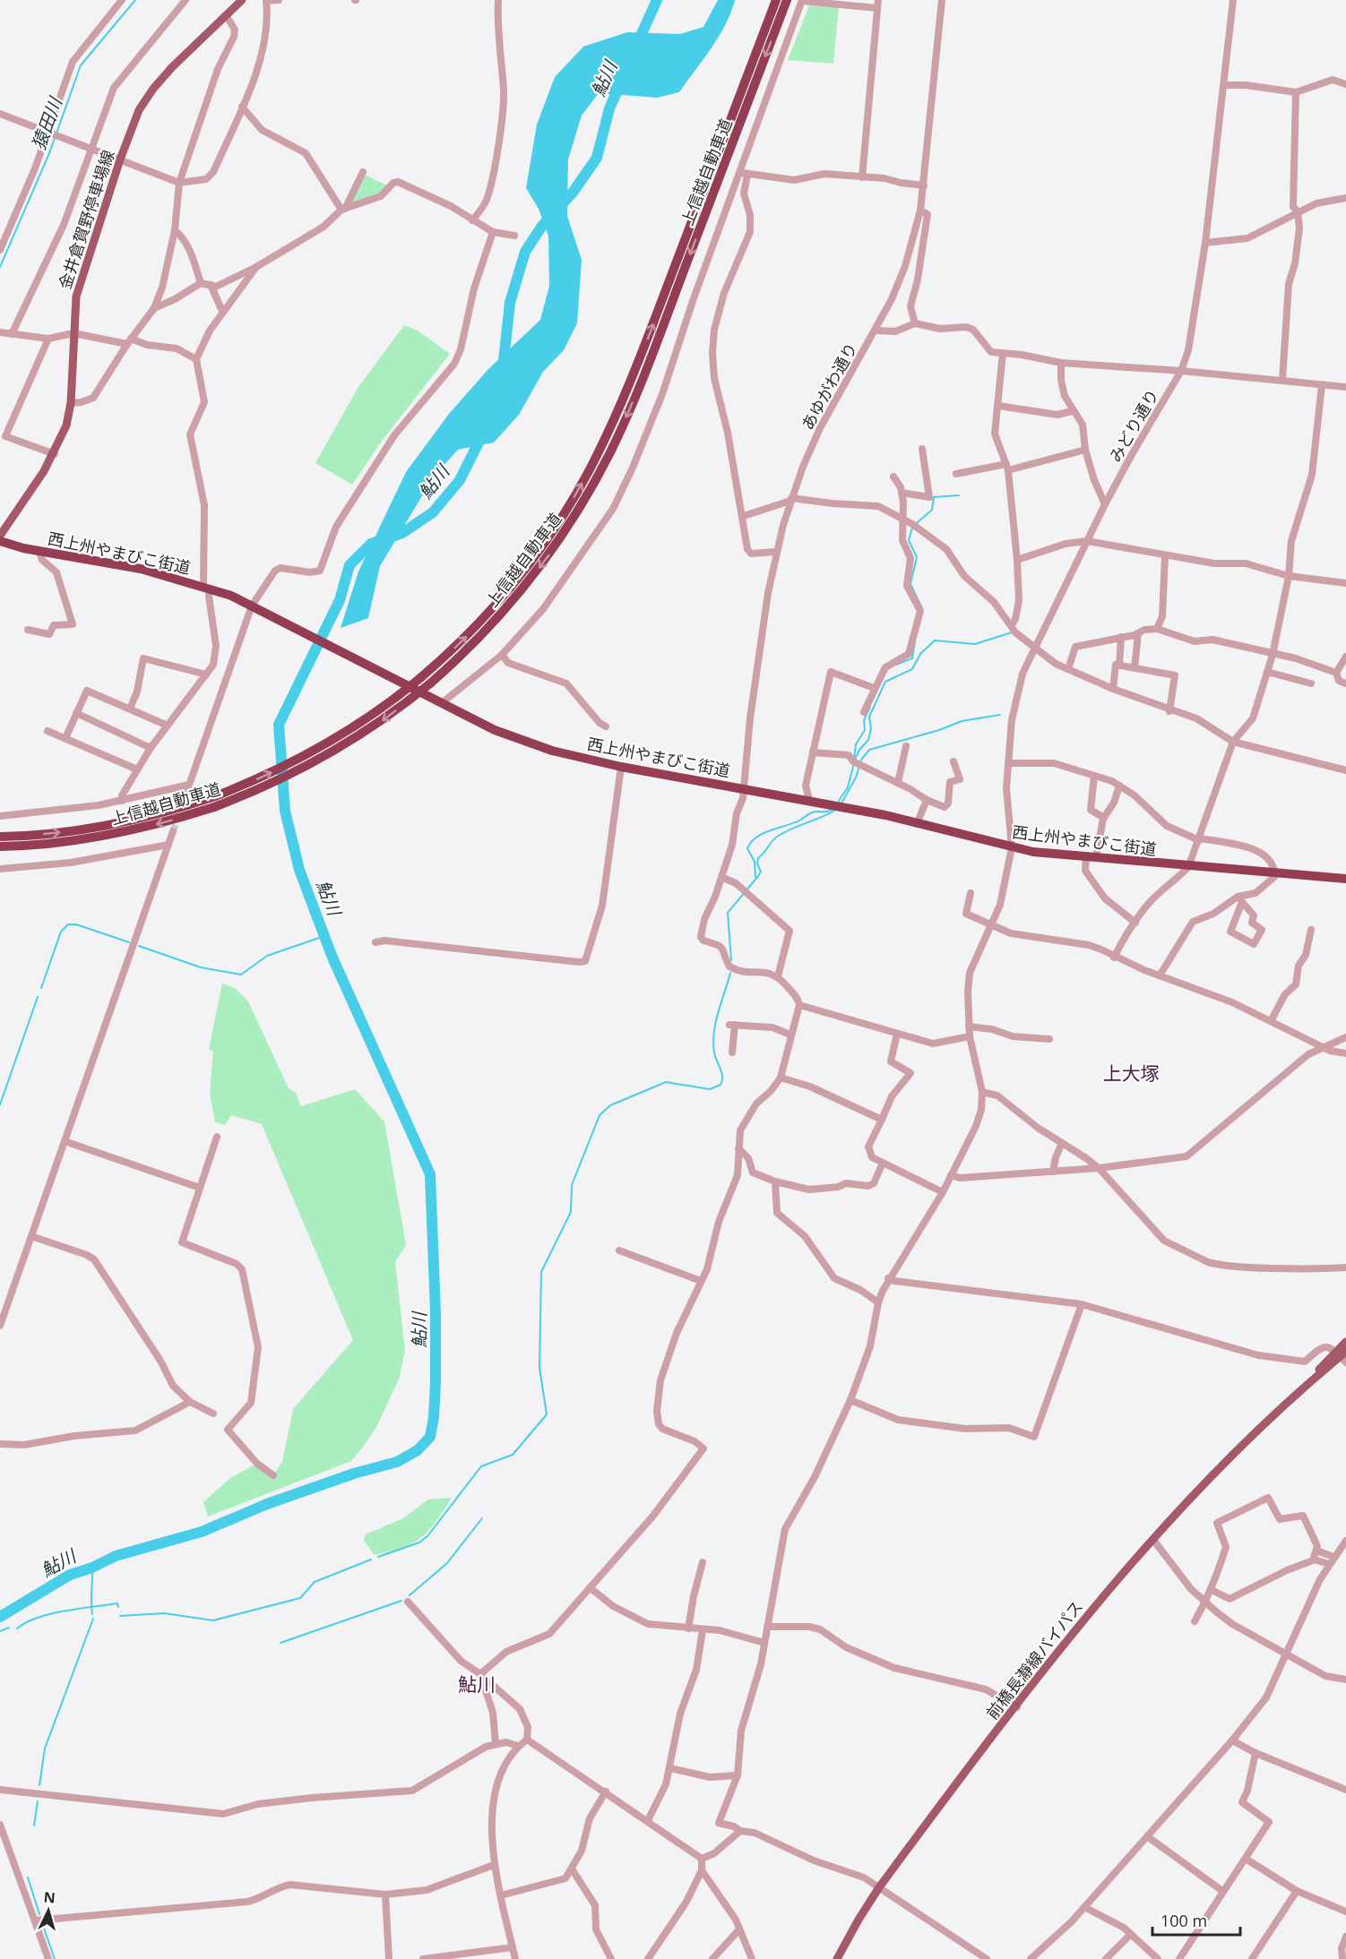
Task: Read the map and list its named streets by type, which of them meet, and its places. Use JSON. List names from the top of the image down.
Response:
{
  "streets": {
    "highway": ["上信越自動車道", "西上州やまびこ街道"],
    "main road": ["金井倉賀野停車場線", "前橋長瀞線バイパス"],
    "street": ["あゆがわ通り", "みどり通り"]
  },
  "crossings": [
    ["あゆがわ通り", "西上州やまびこ街道"],
    ["みどり通り", "西上州やまびこ街道"]
  ],
  "districts": ["上大塚", "鮎川"],
  "water": ["鮎川", "猿田川"],
  "scale_bar": "100 m",
  "north": "top"
}
